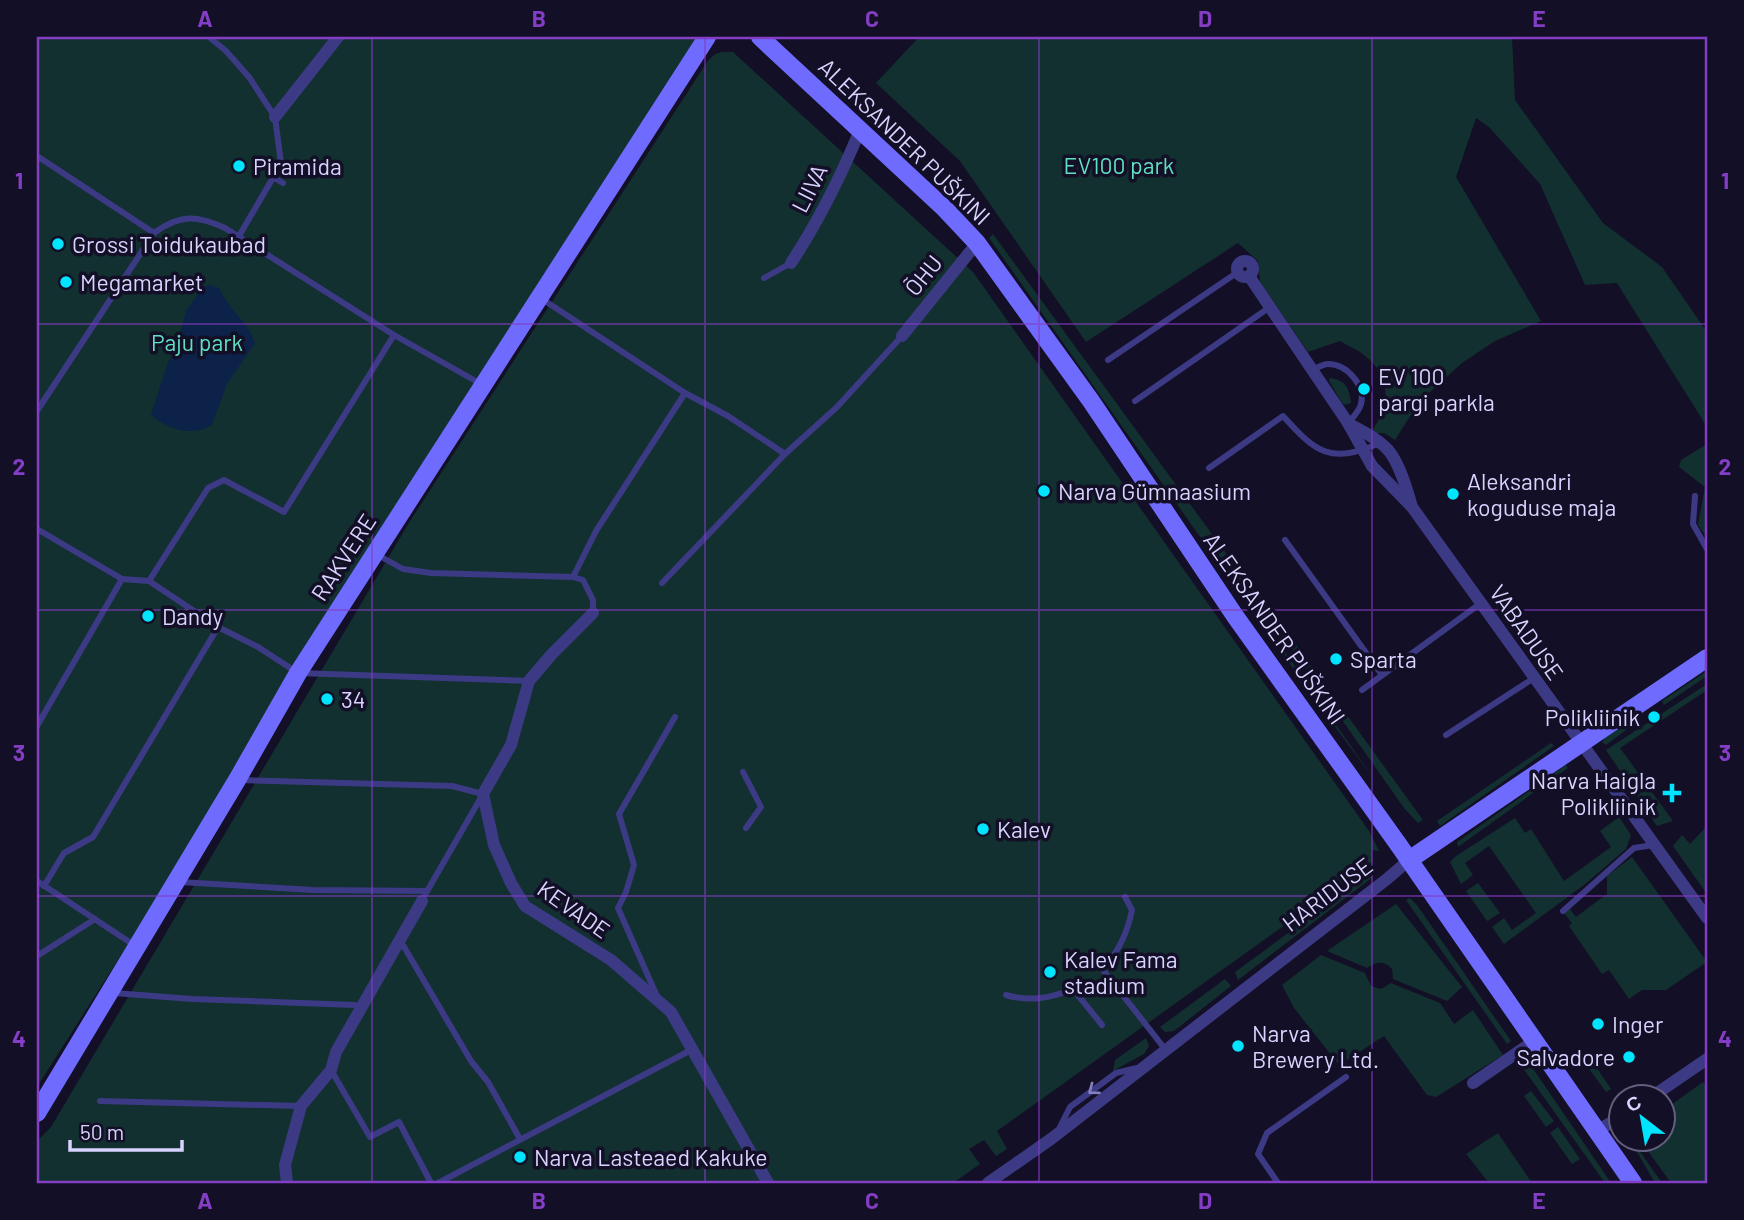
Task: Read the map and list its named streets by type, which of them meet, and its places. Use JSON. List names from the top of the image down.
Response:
{
  "streets": {
    "street": [
      "ALEKSANDER PUŠKINI",
      "LIIVA",
      "ÕHU",
      "RAKVERE",
      "VABADUSE",
      "HARIDUSE",
      "KEVADE"
    ]
  },
  "crossings": [
    ["ALEKSANDER PUŠKINI", "LIIVA"],
    ["ALEKSANDER PUŠKINI", "ÕHU"],
    ["ALEKSANDER PUŠKINI", "HARIDUSE"],
    ["VABADUSE", "HARIDUSE"]
  ],
  "parks": ["EV100 park", "Paju park"],
  "places": {
    "other": [
      "Piramida",
      "Grossi Toidukaubad",
      "Megamarket",
      "EV 100 pargi parkla",
      "Narva Gümnaasium",
      "Aleksandri koguduse maja",
      "Dandy",
      "Sparta",
      "34",
      "Polikliinik",
      "Kalev",
      "Kalev Fama stadium",
      "Inger",
      "Narva Brewery Ltd.",
      "Salvadore",
      "Narva Lasteaed Kakuke"
    ],
    "health": ["Narva Haigla Polikliinik"]
  },
  "scale_bar": "50 m",
  "north": "top left",
  "grid": {
    "columns": [
      "A",
      "B",
      "C",
      "D",
      "E"
    ],
    "rows": [
      "1",
      "2",
      "3",
      "4"
    ]
  }
}
